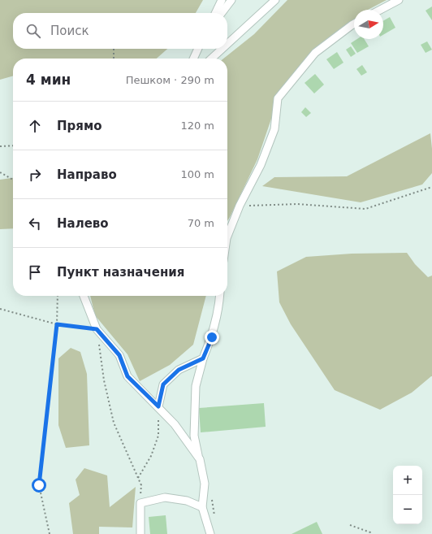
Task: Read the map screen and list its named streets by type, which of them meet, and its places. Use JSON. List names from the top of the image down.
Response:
{
  "north": "right",
  "page": {
    "search": "Поиск",
    "heading": ["4 мин", "Пешком · 290 m"],
    "list": [
      ["Прямо", "120 m"],
      ["Направо", "100 m"],
      ["Налево", "70 m"],
      "Пункт назначения"
    ],
    "map_buttons": ["+", "−"]
  }
}
